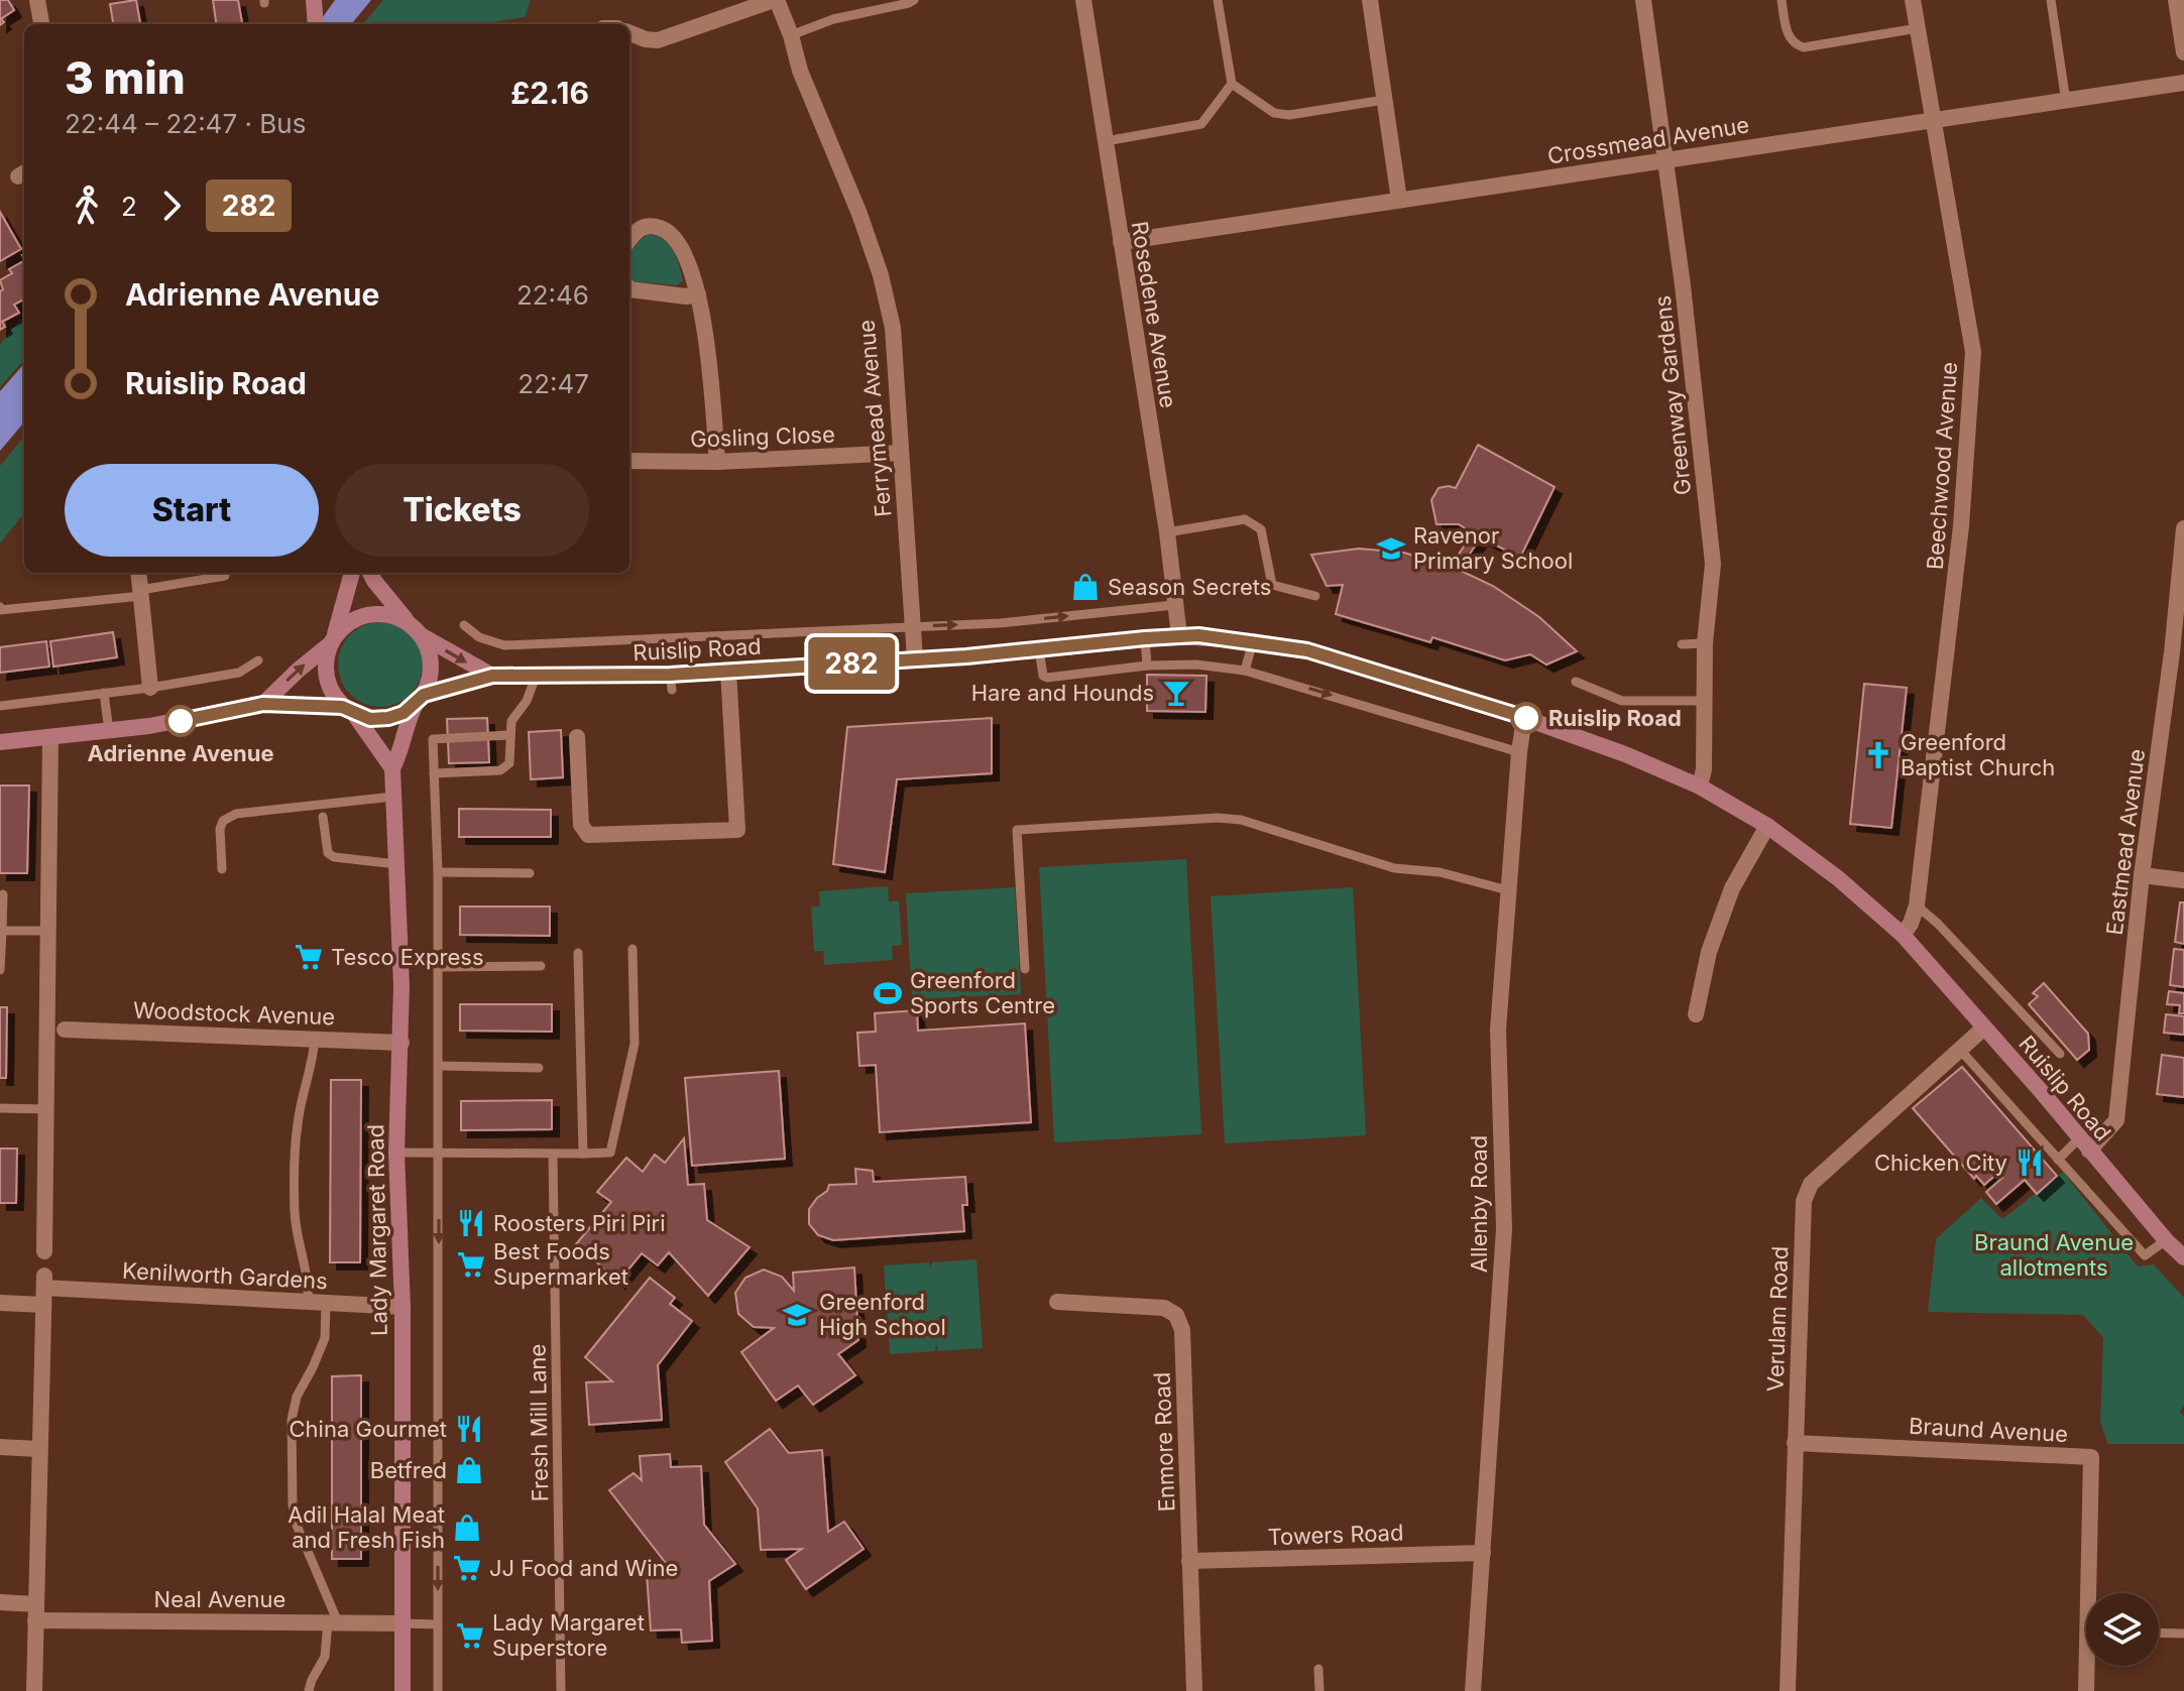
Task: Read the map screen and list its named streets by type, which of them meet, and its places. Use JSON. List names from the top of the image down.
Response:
{
  "streets": {
    "main road": ["Ruislip Road", "Lady Margaret Road"],
    "street": [
      "Crossmead Avenue",
      "Rosedene Avenue",
      "Greenway Gardens",
      "Ferrymead Avenue",
      "Gosling Close",
      "Beechwood Avenue",
      "Eastmead Avenue",
      "Woodstock Avenue",
      "Allenby Road",
      "Kenilworth Gardens",
      "Verulam Road",
      "Braund Avenue",
      "Enmore Road",
      "Towers Road",
      "Neal Avenue"
    ],
    "lane": ["Fresh Mill Lane"]
  },
  "crossings": [
    ["Crossmead Avenue", "Rosedene Avenue"],
    ["Crossmead Avenue", "Greenway Gardens"],
    ["Crossmead Avenue", "Beechwood Avenue"],
    ["Rosedene Avenue", "Ruislip Road"],
    ["Greenway Gardens", "Ruislip Road"],
    ["Ferrymead Avenue", "Gosling Close"],
    ["Ferrymead Avenue", "Ruislip Road"],
    ["Beechwood Avenue", "Ruislip Road"],
    ["Ruislip Road", "Eastmead Avenue"],
    ["Ruislip Road", "Allenby Road"],
    ["Ruislip Road", "Lady Margaret Road"],
    ["Ruislip Road", "Verulam Road"],
    ["Woodstock Avenue", "Lady Margaret Road"],
    ["Allenby Road", "Towers Road"],
    ["Lady Margaret Road", "Kenilworth Gardens"],
    ["Lady Margaret Road", "Neal Avenue"],
    ["Verulam Road", "Braund Avenue"],
    ["Enmore Road", "Towers Road"]
  ],
  "parks": ["Braund Avenue allotments"],
  "places": {
    "school or university": ["Ravenor Primary School", "Greenford High School"],
    "shop": ["Season Secrets", "Betfred", "Adil Halal Meat and Fresh Fish"],
    "bar": ["Hare and Hounds"],
    "other": ["Ruislip Road", "Adrienne Avenue"],
    "church": ["Greenford Baptist Church"],
    "supermarket": [
      "Tesco Express",
      "Best Foods Supermarket",
      "JJ Food and Wine",
      "Lady Margaret Superstore"
    ],
    "sports": ["Greenford Sports Centre"],
    "restaurant": ["Chicken City", "Roosters Piri Piri", "China Gourmet"]
  },
  "lines": ["bus line 282"],
  "page": {
    "on_map": "282",
    "heading": ["3 min", "22:44 – 22:47 · Bus", "£2.16"],
    "legs": ["2", "282"],
    "list": [
      {
        "name": "Adrienne Avenue",
        "value": "22:46"
      },
      {
        "name": "Ruislip Road",
        "value": "22:47"
      }
    ],
    "buttons": ["Start", "Tickets"]
  }
}
